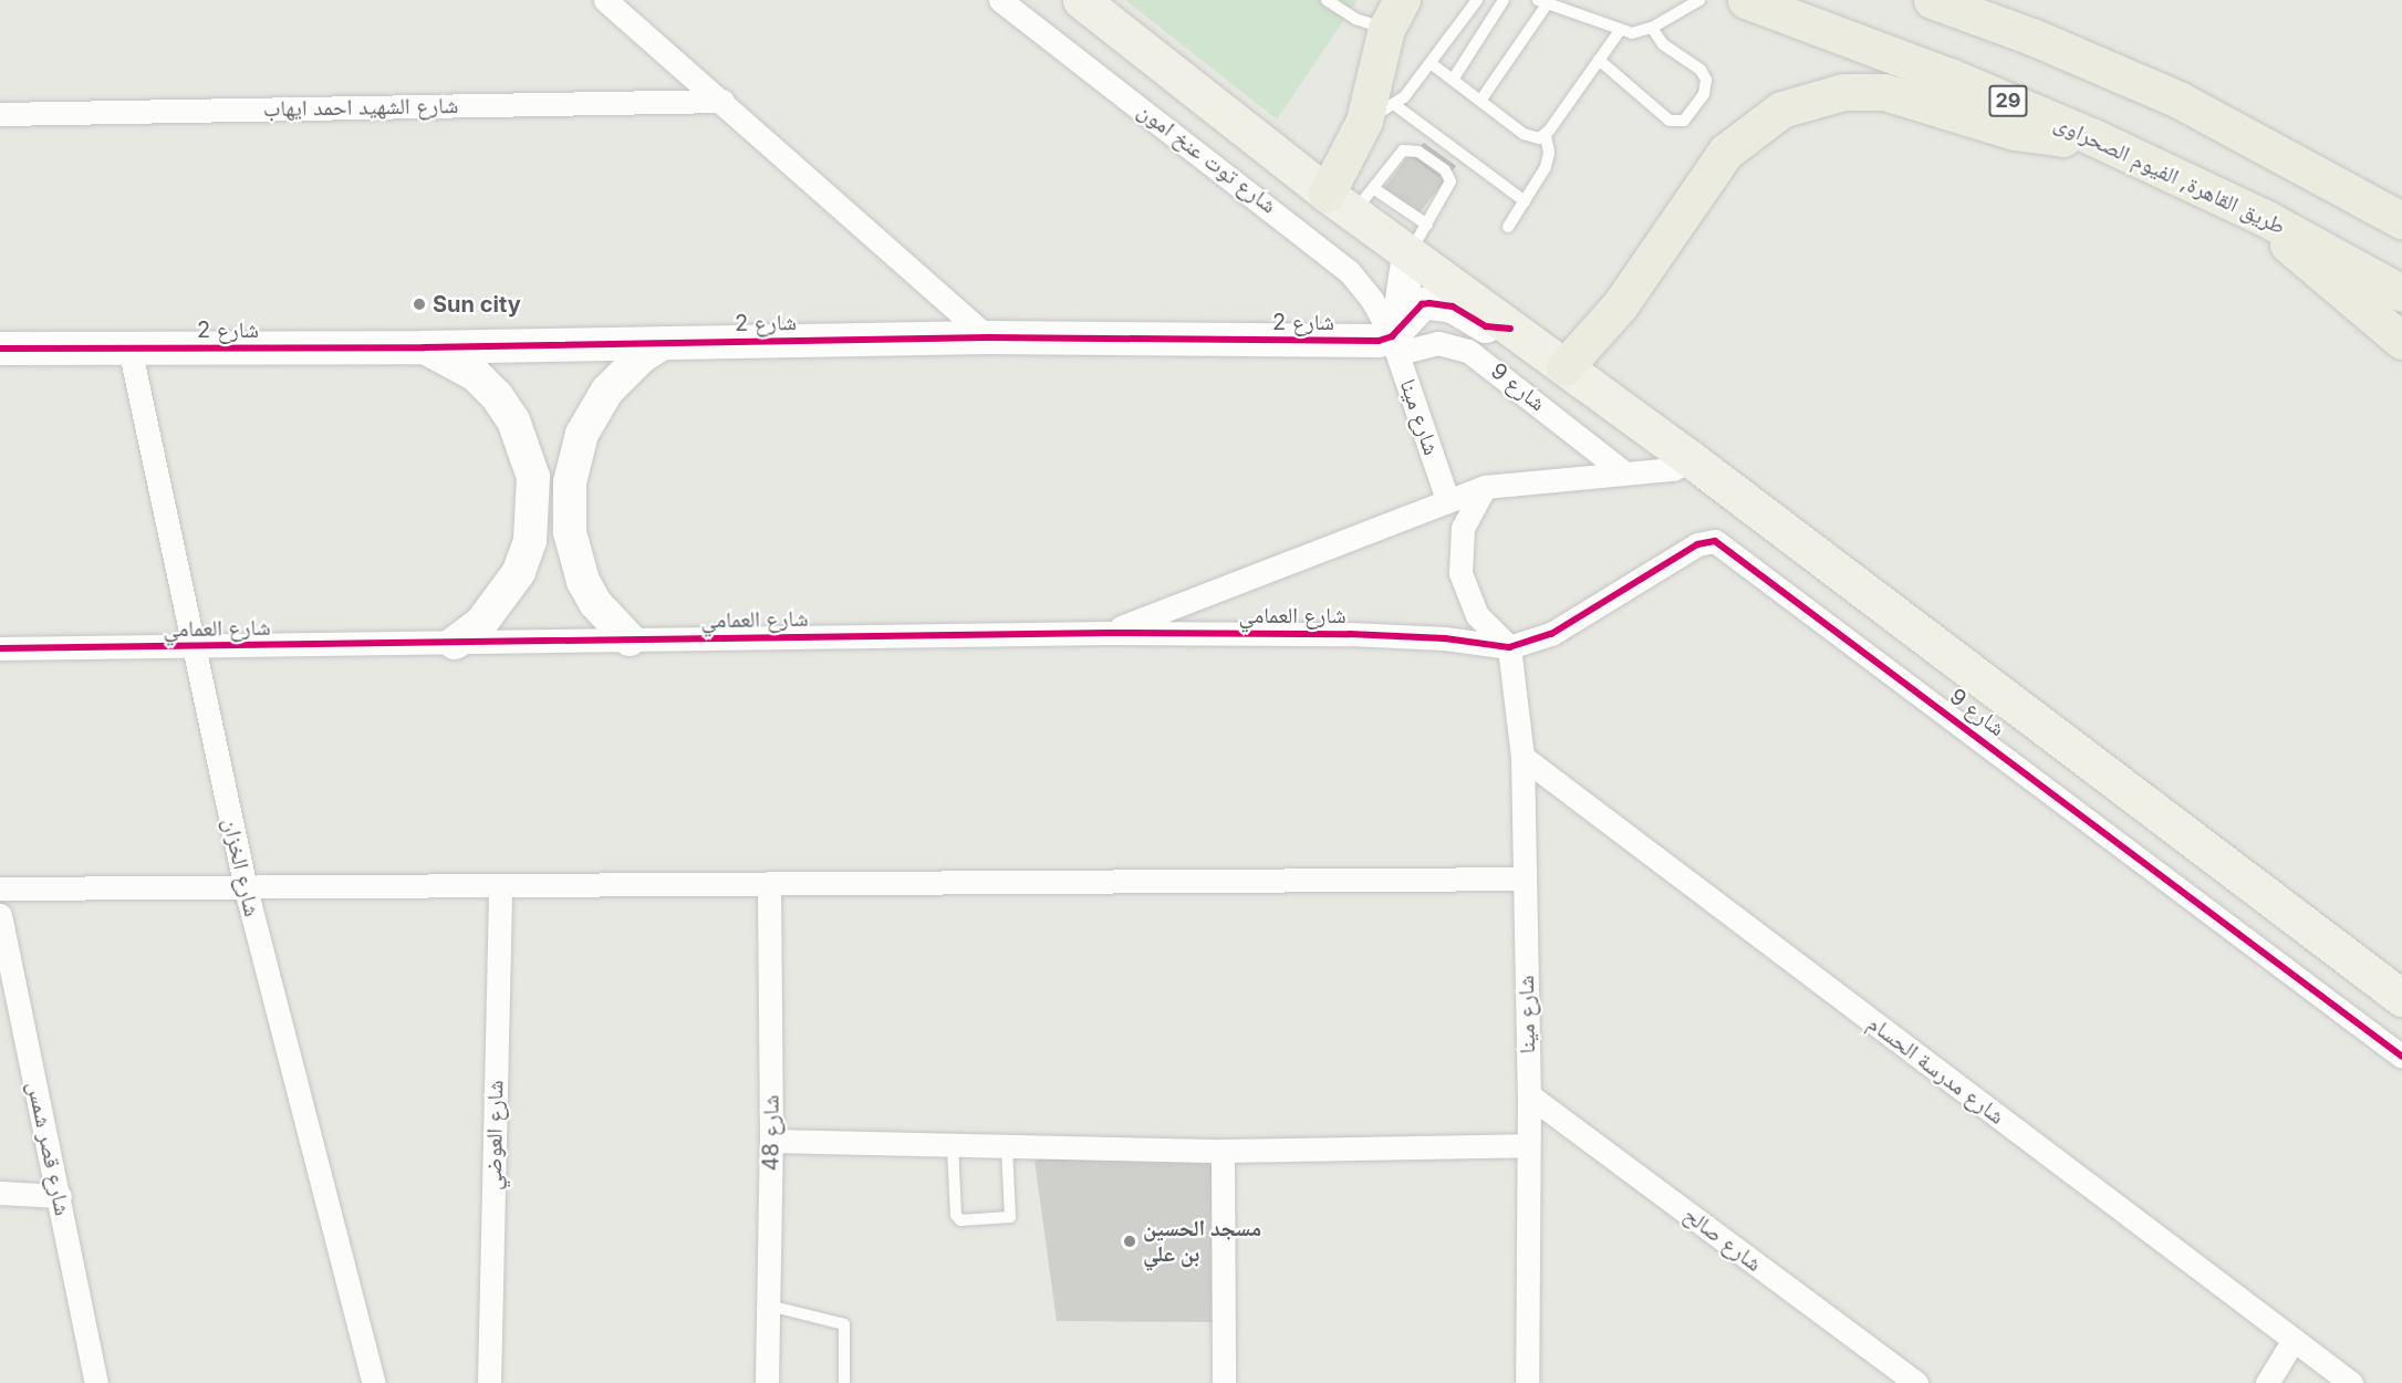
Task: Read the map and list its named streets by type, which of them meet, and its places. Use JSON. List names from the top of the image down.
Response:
{
  "streets": {
    "highway": ["29", "طريق القاهرة, الفيوم الصحراوى"],
    "street": [
      "شارع الشهيد احمد ايهاب",
      "شارع توت عنخ امون",
      "شارع 2",
      "شارع 9",
      "شارع مينا",
      "شارع العمامي",
      "شارع الخزان",
      "شارع مدرسة الحسام",
      "شارع 48",
      "شارع العوضي",
      "شارع قصر شمس",
      "شارع صالح"
    ]
  },
  "crossings": [
    ["شارع توت عنخ امون", "شارع 2"],
    ["شارع توت عنخ امون", "شارع 9"],
    ["شارع توت عنخ امون", "شارع مينا"],
    ["شارع 2", "شارع 9"],
    ["شارع 2", "شارع مينا"],
    ["شارع 2", "شارع الخزان"],
    ["شارع 9", "شارع مينا"],
    ["شارع 9", "شارع العمامي"],
    ["شارع مينا", "شارع العمامي"],
    ["شارع مينا", "شارع مدرسة الحسام"],
    ["شارع مينا", "شارع صالح"],
    ["شارع العمامي", "شارع الخزان"]
  ],
  "places": ["Sun city", "مسجد الحسين بن علي"]
}
